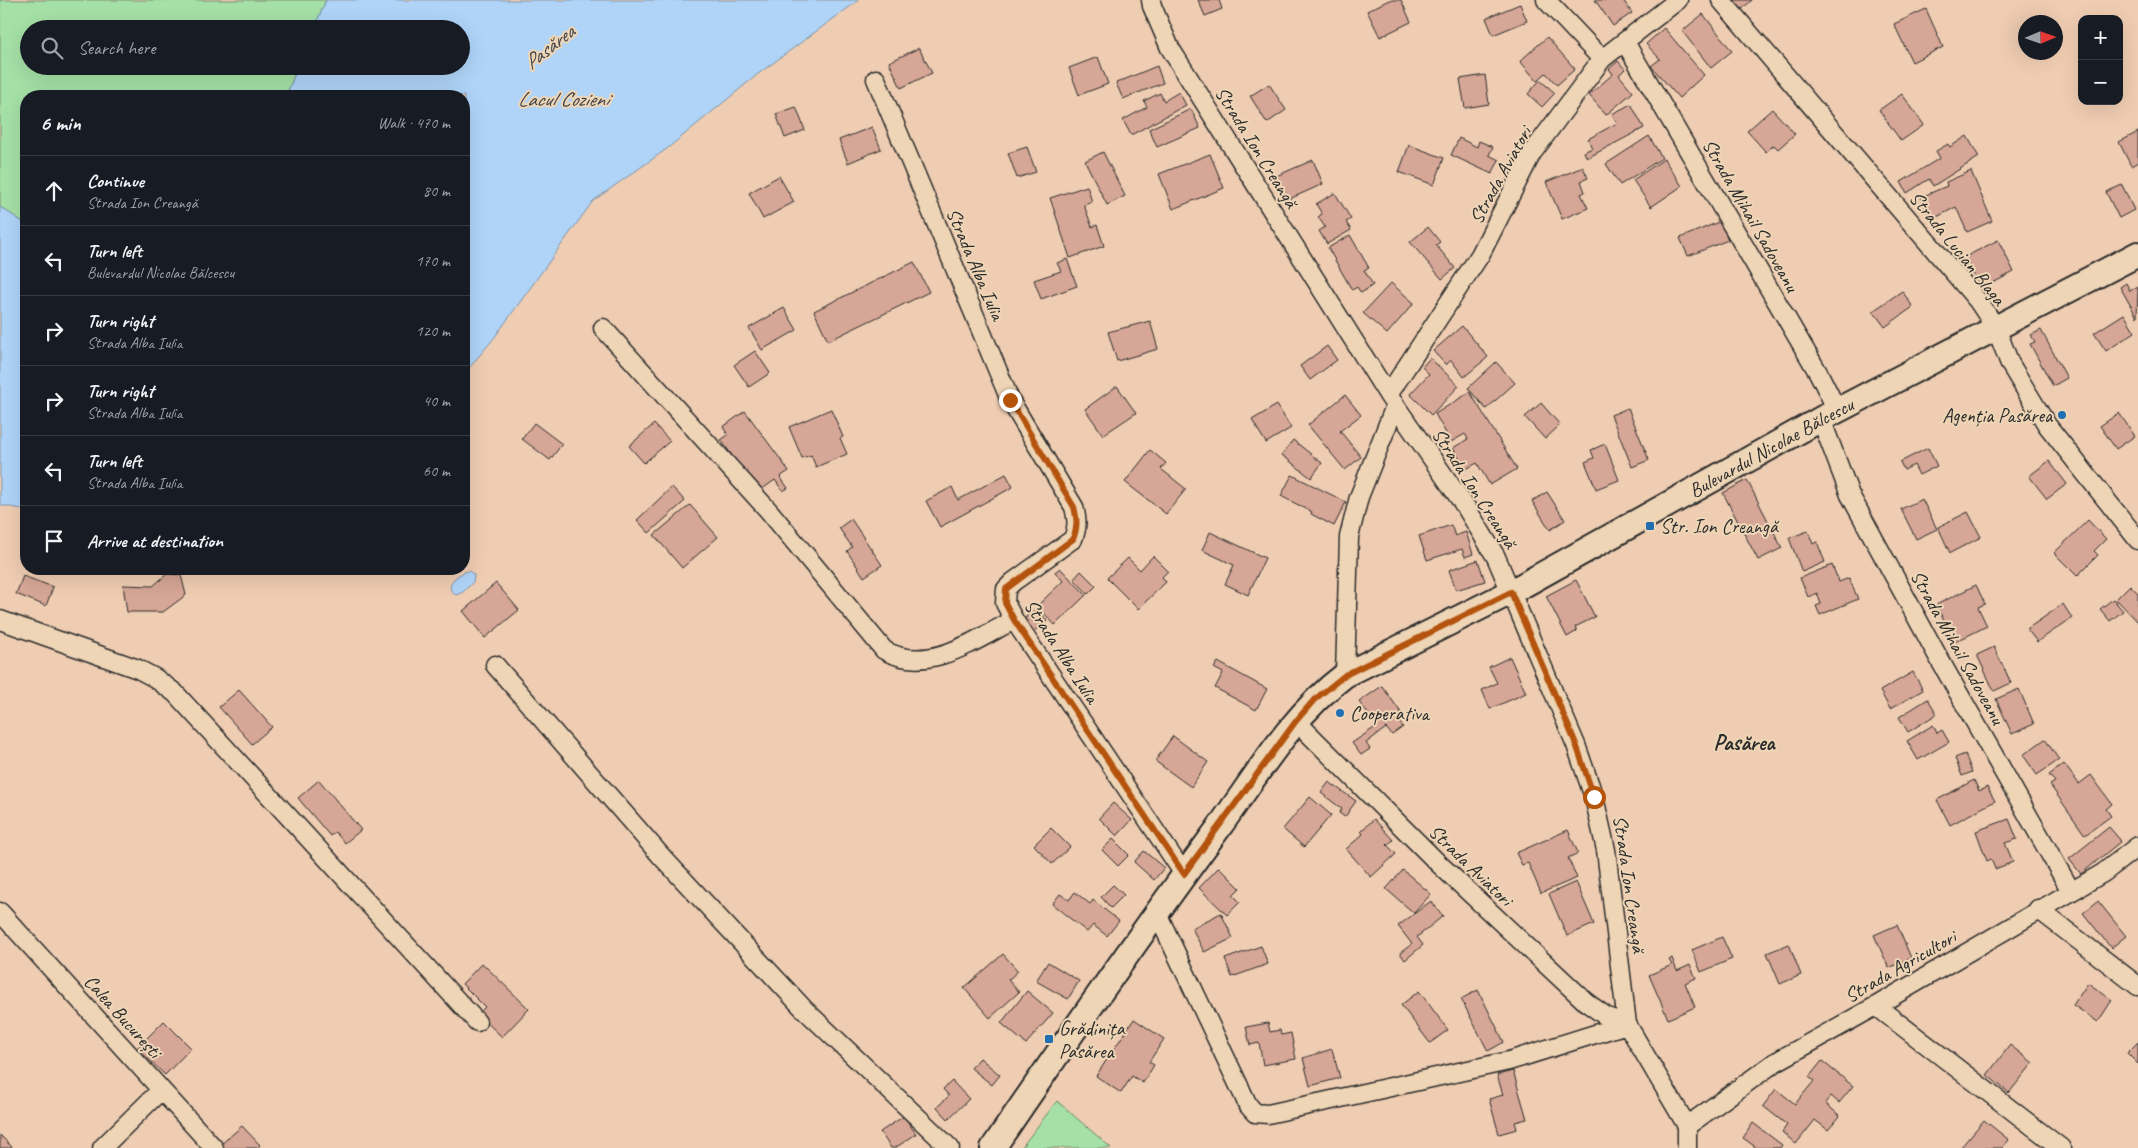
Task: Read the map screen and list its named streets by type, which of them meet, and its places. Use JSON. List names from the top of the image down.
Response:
{
  "streets": {
    "main road": ["Bulevardul Nicolae Bălcescu"],
    "street": [
      "Strada Ion Creangă",
      "Strada Aviatori",
      "Strada Mihail Sadoveanu",
      "Strada Lucian Blaga",
      "Strada Alba Iulia",
      "Strada Agricultori",
      "Calea București"
    ]
  },
  "crossings": [
    ["Strada Ion Creangă", "Strada Aviatori"],
    ["Strada Ion Creangă", "Bulevardul Nicolae Bălcescu"],
    ["Strada Ion Creangă", "Strada Agricultori"],
    ["Strada Aviatori", "Strada Mihail Sadoveanu"],
    ["Strada Aviatori", "Bulevardul Nicolae Bălcescu"],
    ["Strada Mihail Sadoveanu", "Bulevardul Nicolae Bălcescu"],
    ["Strada Mihail Sadoveanu", "Strada Agricultori"],
    ["Strada Lucian Blaga", "Bulevardul Nicolae Bălcescu"],
    ["Strada Alba Iulia", "Bulevardul Nicolae Bălcescu"]
  ],
  "districts": ["Pasărea"],
  "water": ["Pasărea", "Lacul Cozieni"],
  "places": {
    "other": ["Agenția Pasărea", "Cooperativa"],
    "transit": ["Str. Ion Creangă", "Grădinița Pasărea"]
  },
  "north": "right",
  "page": {
    "map_buttons": ["+", "−"],
    "search": "Search here",
    "heading": ["6 min", "Walk · 470 m"],
    "list": [
      ["Continue", "Strada Ion Creangă", "80 m"],
      ["Turn left", "Bulevardul Nicolae Bălcescu", "170 m"],
      ["Turn right", "Strada Alba Iulia", "120 m"],
      ["Turn right", "Strada Alba Iulia", "40 m"],
      ["Turn left", "Strada Alba Iulia", "60 m"],
      "Arrive at destination"
    ]
  }
}
